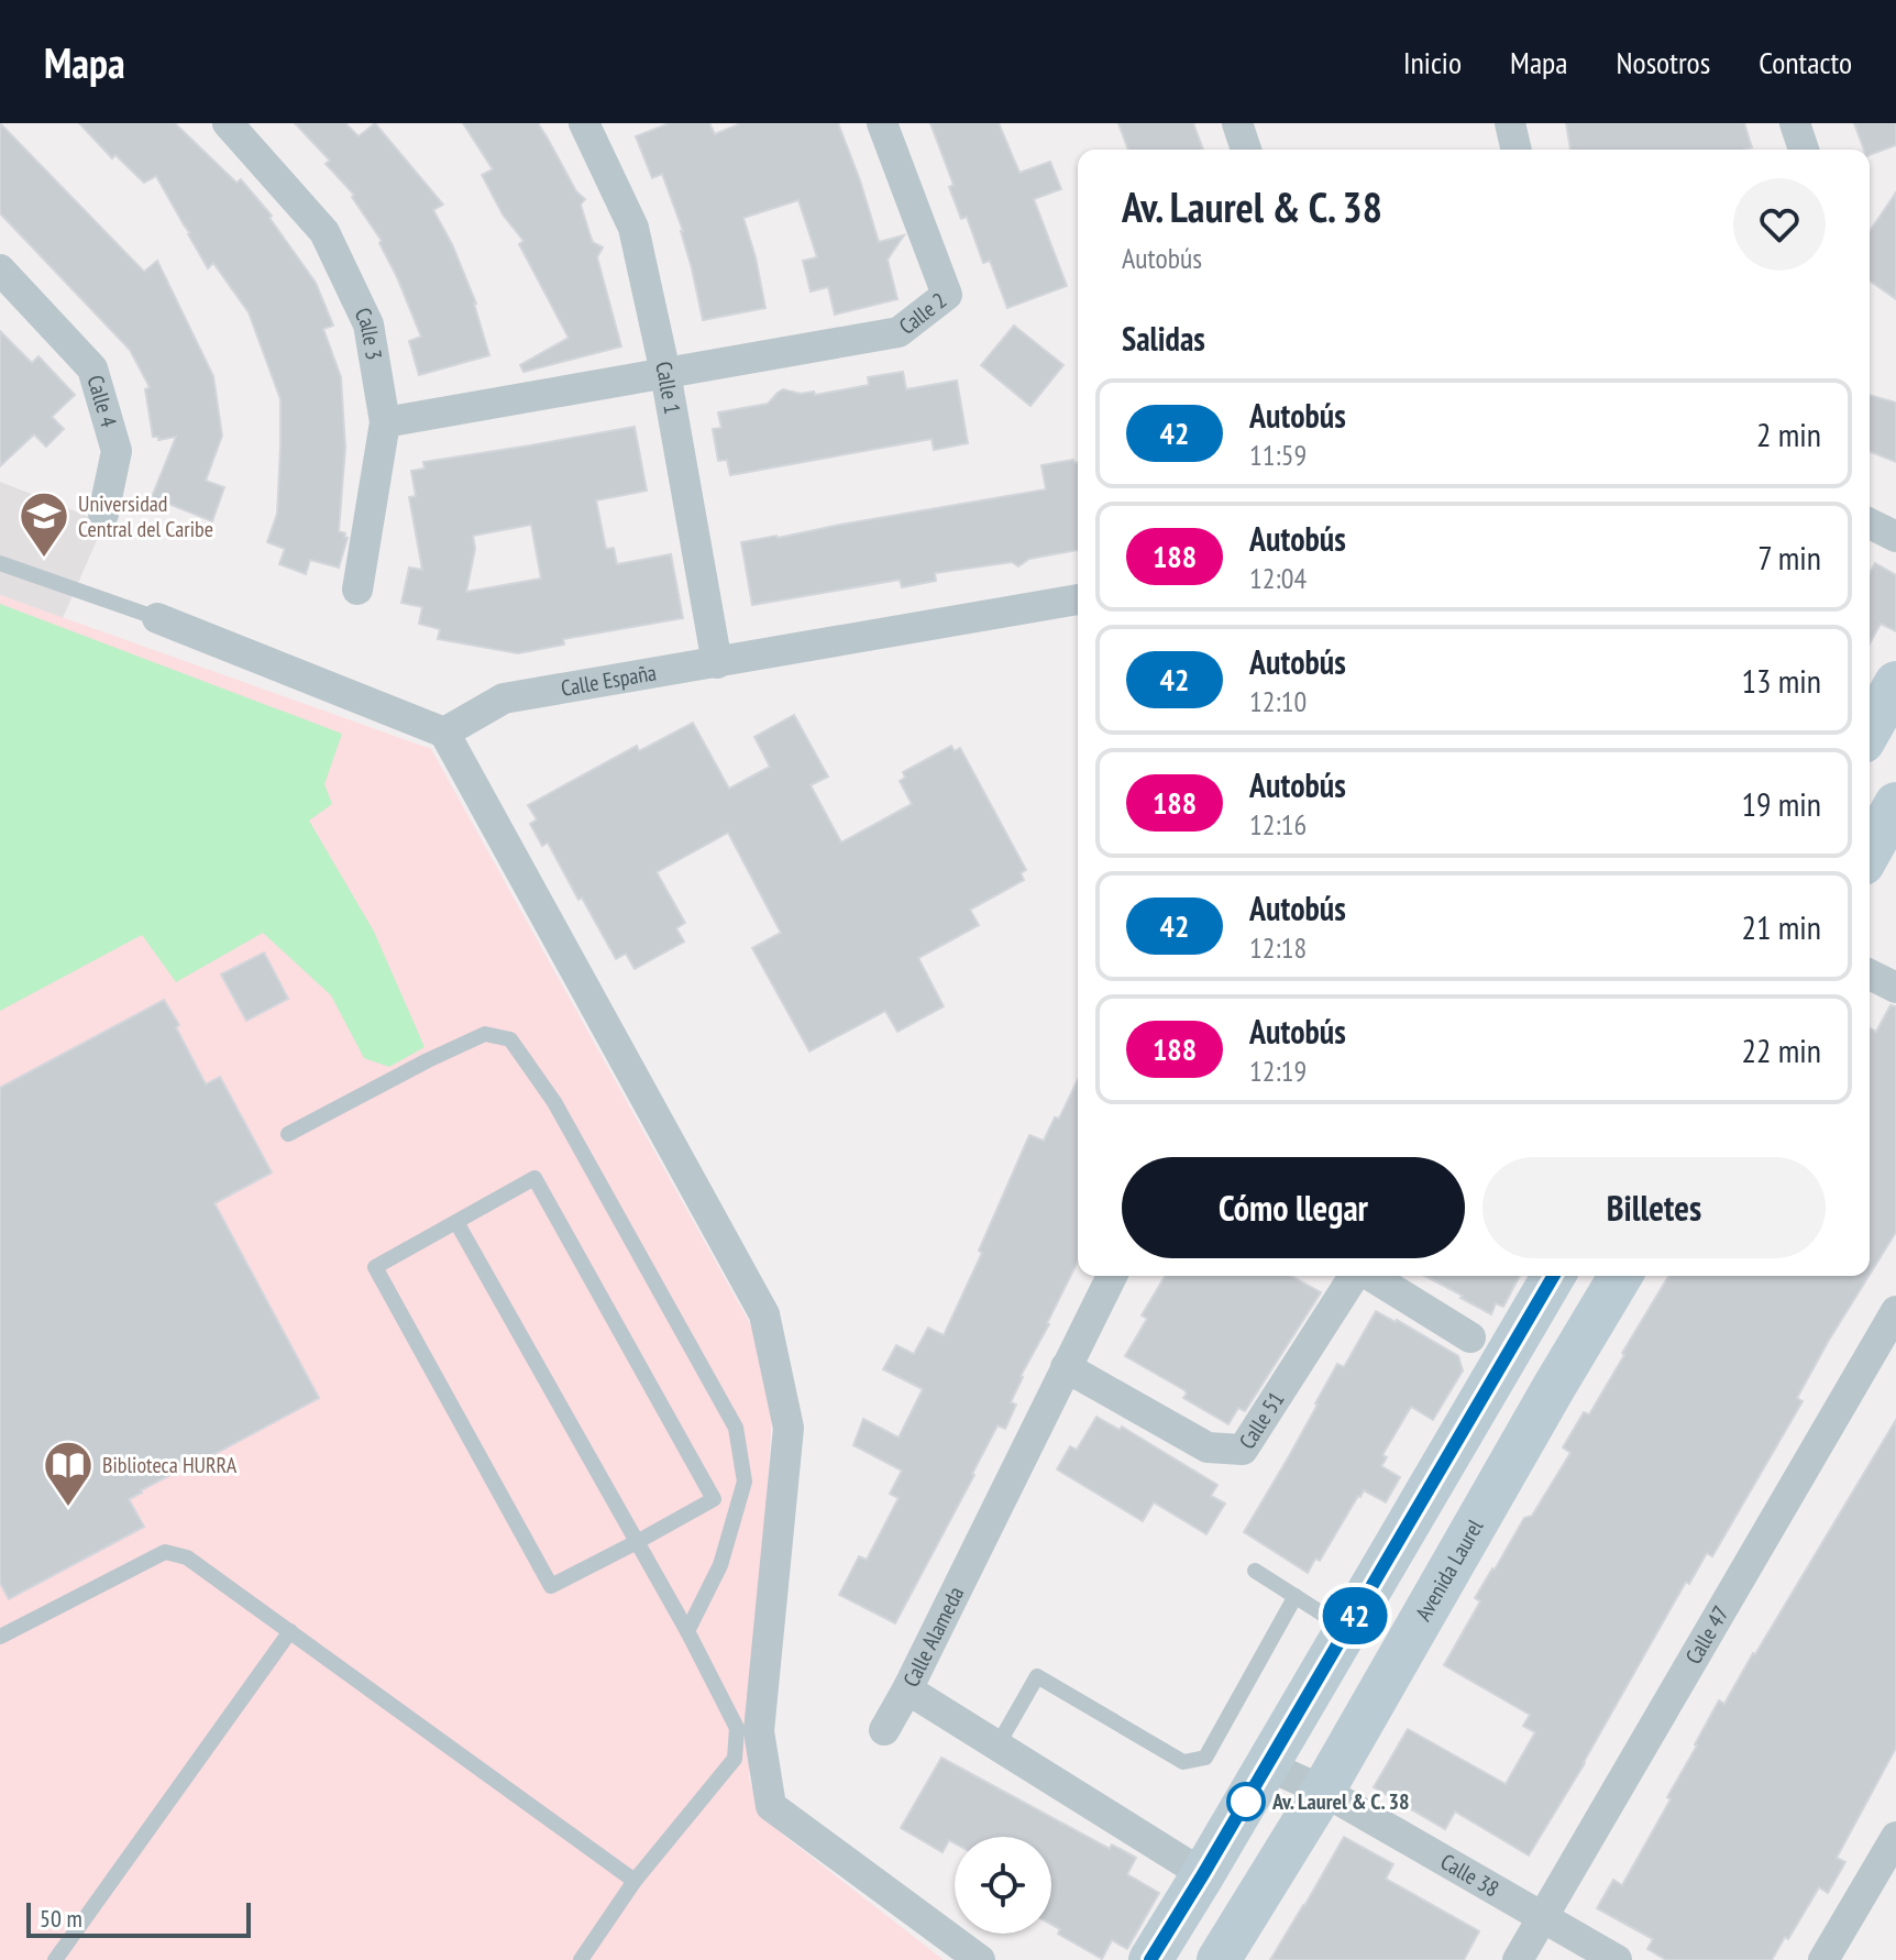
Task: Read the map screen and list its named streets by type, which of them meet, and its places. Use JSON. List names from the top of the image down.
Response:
{
  "streets": {
    "street": [
      "Calle 2",
      "Calle 3",
      "Calle 1",
      "Calle 4",
      "Calle España",
      "Calle 51",
      "Avenida Laurel",
      "Calle Alameda",
      "Calle 47",
      "Calle 38"
    ]
  },
  "crossings": [
    ["Calle 2", "Calle 1"],
    ["Calle 1", "Calle España"],
    ["Calle 51", "Calle Alameda"],
    ["Avenida Laurel", "Calle 38"],
    ["Calle 47", "Calle 38"]
  ],
  "places": {
    "school or university": ["Universidad Central del Caribe"],
    "library": ["Biblioteca HURRA"],
    "other": ["Av. Laurel & C. 38"]
  },
  "lines": ["bus line 42"],
  "scale_bar": "50 m",
  "page": {
    "header": "Mapa",
    "nav": [
      "Inicio",
      "Mapa",
      "Nosotros",
      "Contacto"
    ],
    "on_map": "42",
    "heading": [
      ["Av. Laurel & C. 38", "Autobús"],
      "Salidas"
    ],
    "list": [
      {
        "mark": "42",
        "name": "Autobús",
        "note": "11:59",
        "value": "2 min"
      },
      {
        "mark": "188",
        "name": "Autobús",
        "note": "12:04",
        "value": "7 min"
      },
      {
        "mark": "42",
        "name": "Autobús",
        "note": "12:10",
        "value": "13 min"
      },
      {
        "mark": "188",
        "name": "Autobús",
        "note": "12:16",
        "value": "19 min"
      },
      {
        "mark": "42",
        "name": "Autobús",
        "note": "12:18",
        "value": "21 min"
      },
      {
        "mark": "188",
        "name": "Autobús",
        "note": "12:19",
        "value": "22 min"
      }
    ],
    "buttons": ["Cómo llegar", "Billetes"],
    "scale": "50 m"
  }
}
